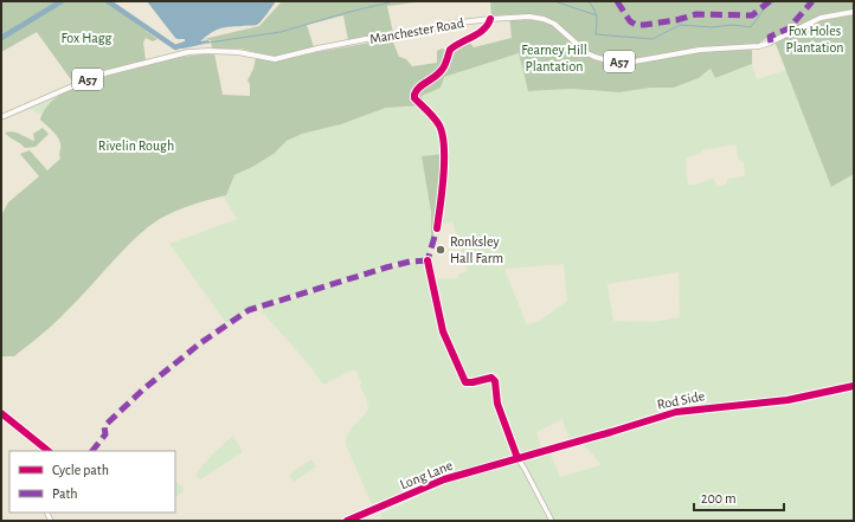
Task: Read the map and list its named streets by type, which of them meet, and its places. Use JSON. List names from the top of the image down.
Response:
{
  "streets": {
    "main road": ["Manchester Road", "A57"],
    "street": ["Rod Side", "Long Lane"]
  },
  "crossings": [
    ["Rod Side", "Long Lane"]
  ],
  "parks": [
    "Fox Holes Plantation",
    "Fox Hagg",
    "Fearney Hill Plantation",
    "Rivelin Rough"
  ],
  "places": ["Ronksley Hall Farm"],
  "legend": ["Cycle path", "Path"],
  "scale_bar": "200 m"
}
